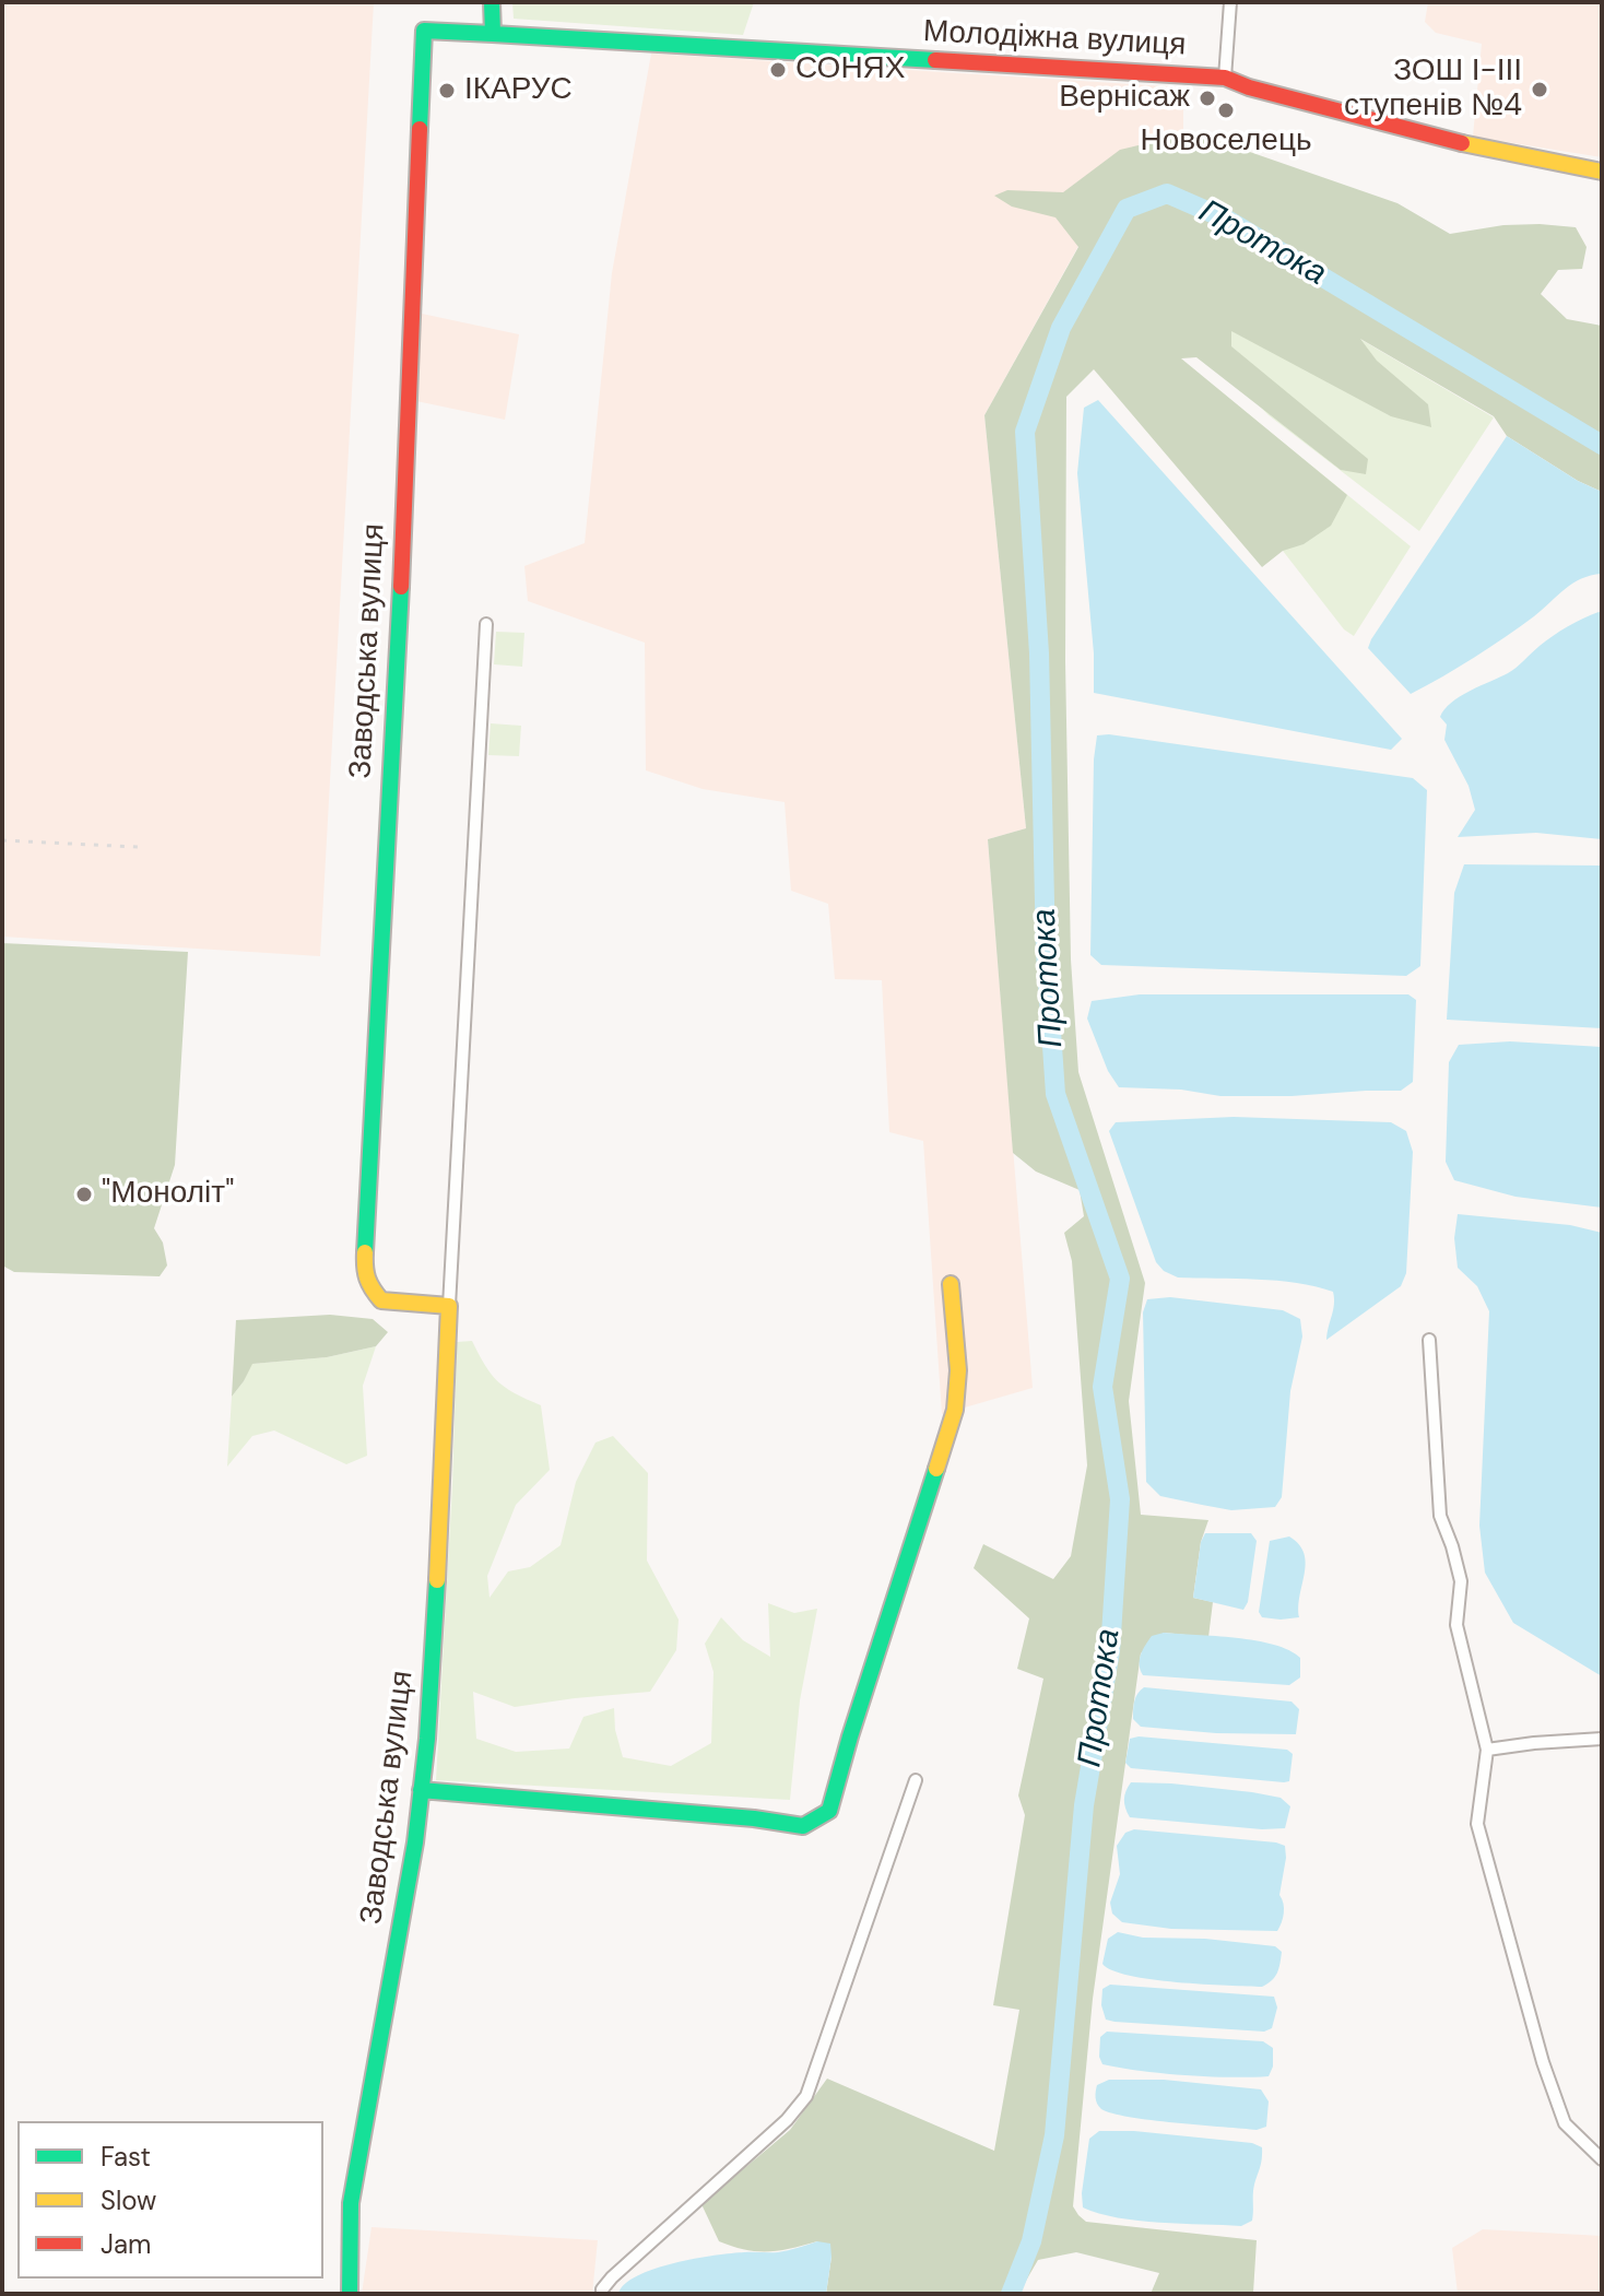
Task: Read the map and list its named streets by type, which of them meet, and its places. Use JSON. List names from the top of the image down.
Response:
{
  "streets": {
    "street": ["Молодіжна вулиця", "Заводська вулиця"]
  },
  "crossings": [
    ["Молодіжна вулиця", "Заводська вулиця"]
  ],
  "water": ["Протока"],
  "places": [
    "СОНЯХ",
    "ЗОШ І-ІІІ ступенів №4",
    "ІКАРУС",
    "Вернісаж",
    "Новоселець",
    "\"Моноліт\""
  ],
  "legend": ["Fast", "Slow", "Jam"]
}
